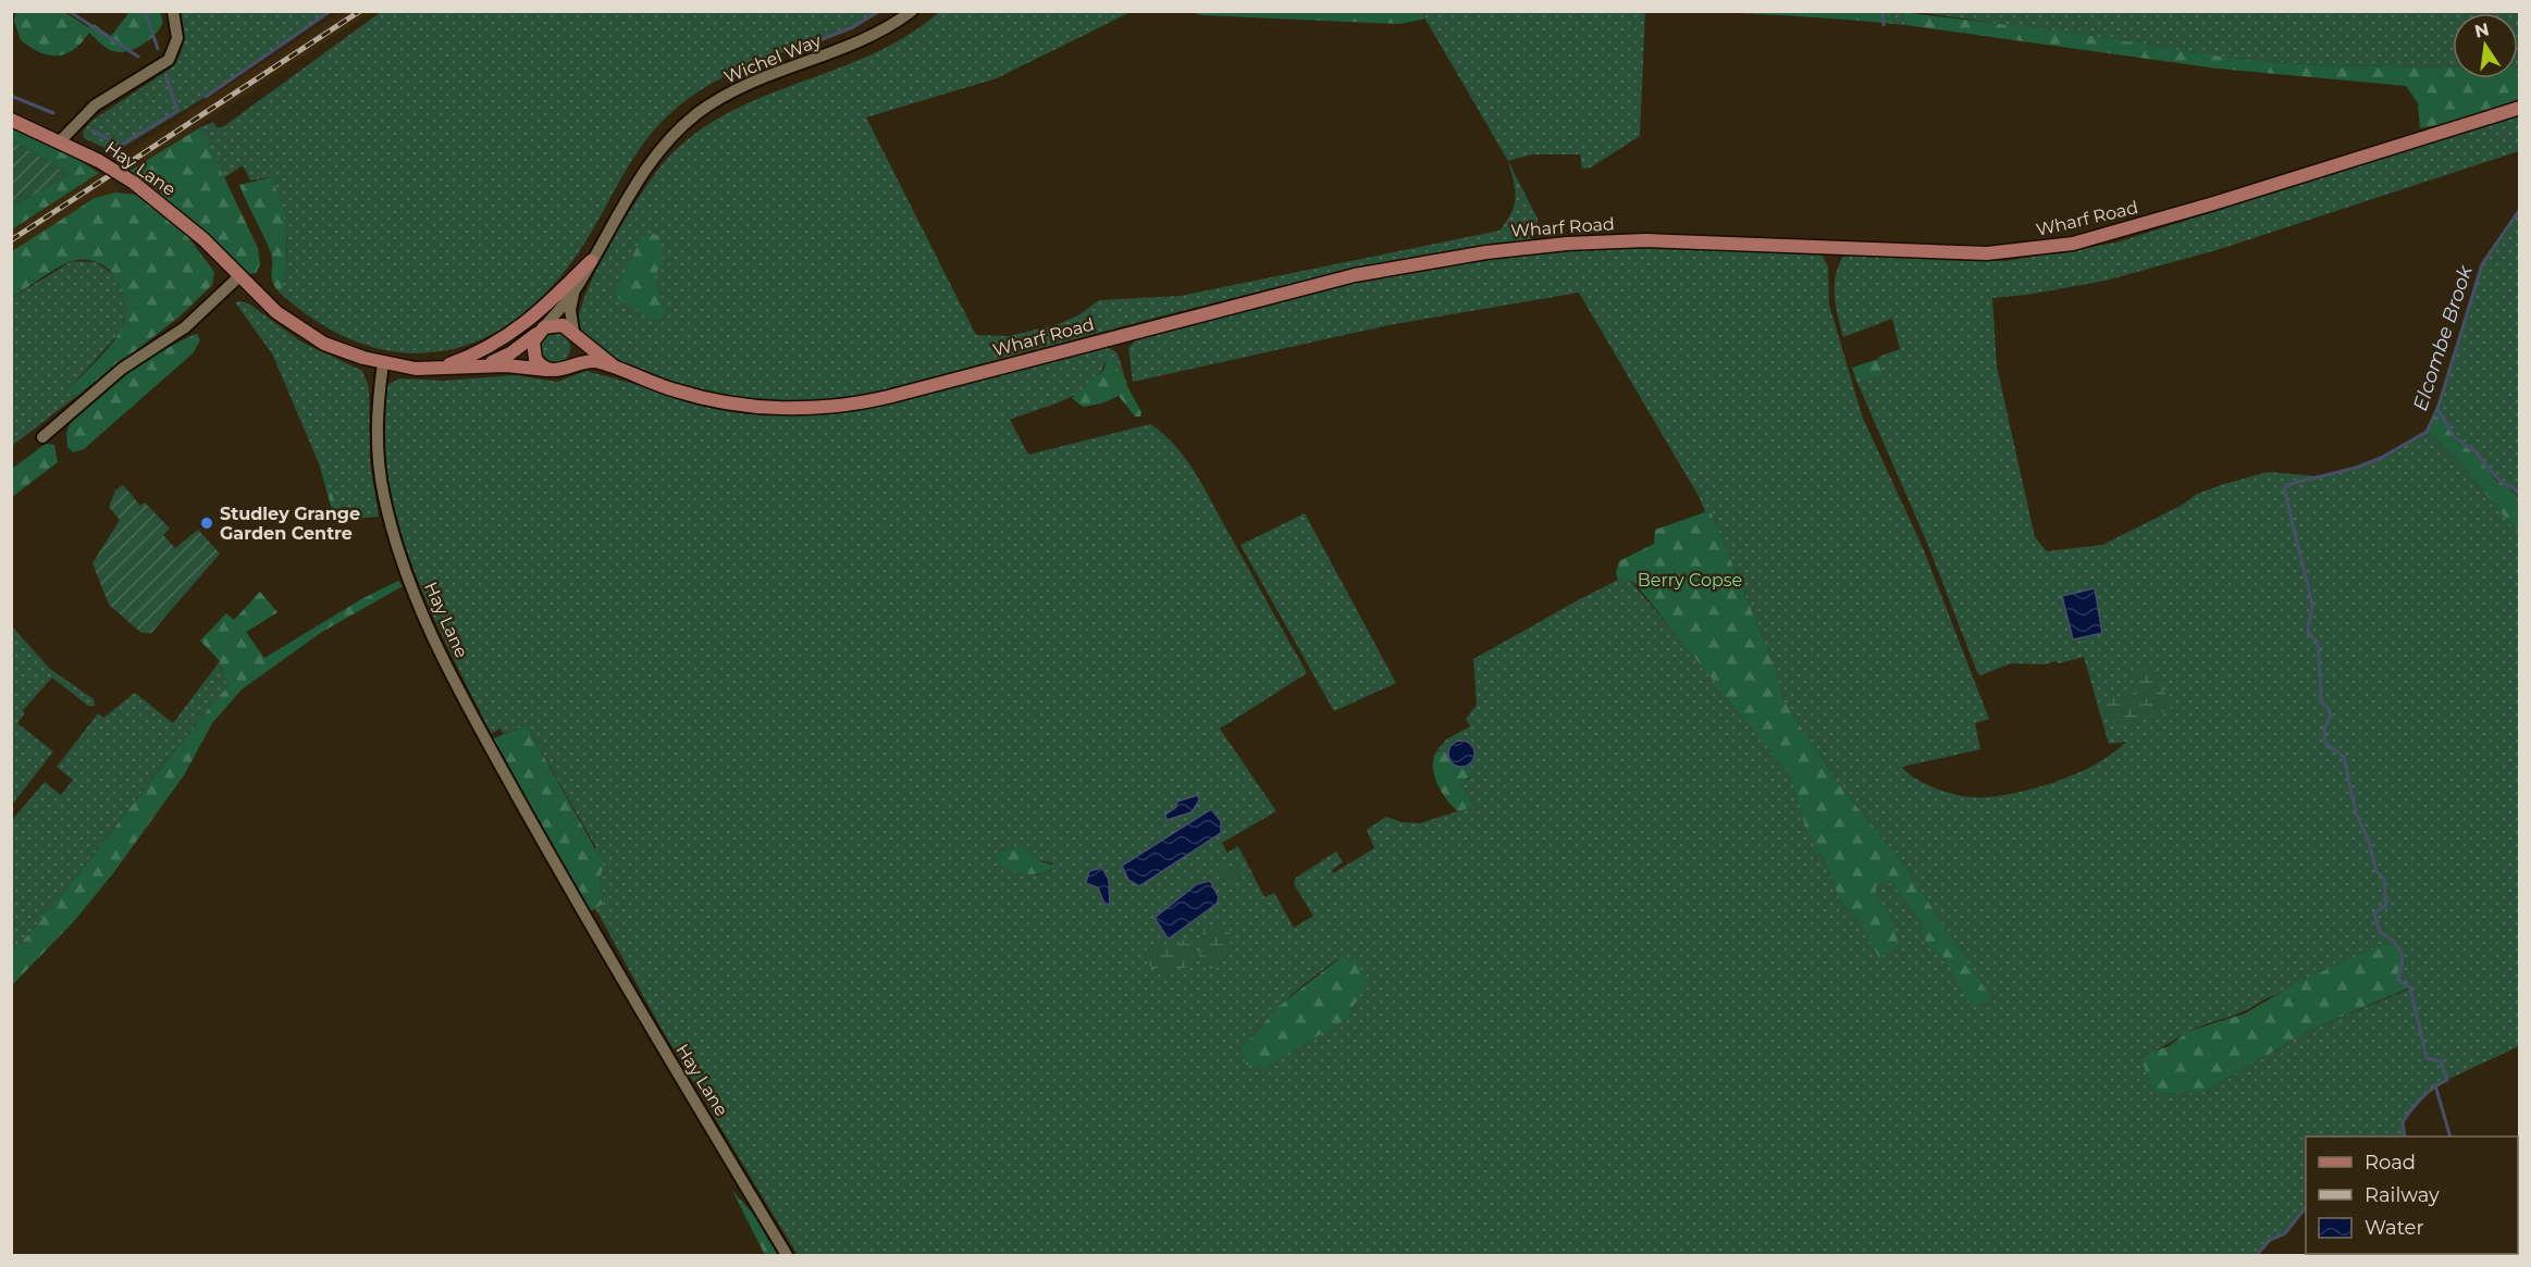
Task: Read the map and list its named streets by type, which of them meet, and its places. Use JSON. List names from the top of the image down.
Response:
{
  "streets": {
    "main road": ["Hay Lane", "Wharf Road"],
    "street": ["Wichel Way"]
  },
  "crossings": [
    ["Wichel Way", "Wharf Road"],
    ["Hay Lane", "Wharf Road"]
  ],
  "water": ["Elcombe Brook"],
  "parks": ["Berry Copse"],
  "places": ["Studley Grange Garden Centre"],
  "legend": ["Road", "Railway", "Water"],
  "north": "top"
}
